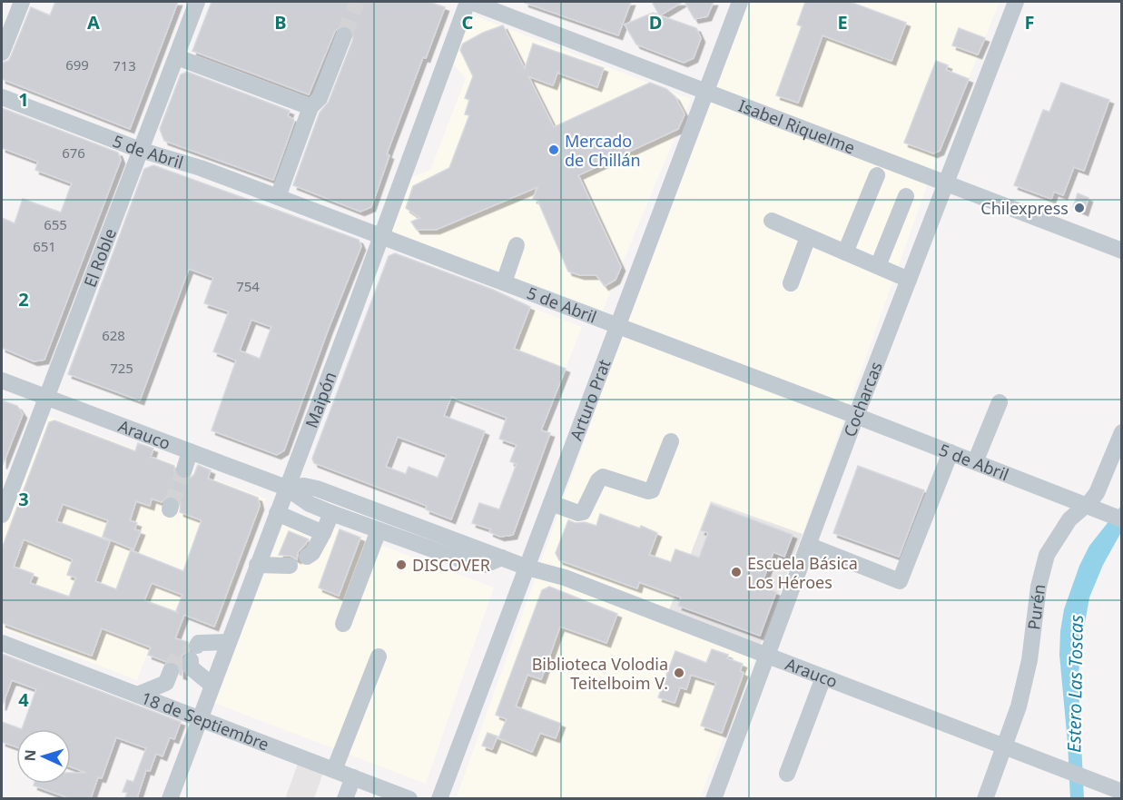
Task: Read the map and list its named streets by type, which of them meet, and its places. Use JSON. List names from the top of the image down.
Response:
{
  "streets": {
    "street": [
      "Isabel Riquelme",
      "5 de Abril",
      "El Roble",
      "Arturo Prat",
      "Cocharcas",
      "Maipón",
      "Arauco",
      "Purén",
      "18 de Septiembre"
    ]
  },
  "crossings": [
    ["Isabel Riquelme", "Arturo Prat"],
    ["Isabel Riquelme", "Cocharcas"],
    ["Isabel Riquelme", "Maipón"],
    ["5 de Abril", "El Roble"],
    ["5 de Abril", "Arturo Prat"],
    ["5 de Abril", "Cocharcas"],
    ["5 de Abril", "Maipón"],
    ["5 de Abril", "Purén"],
    ["El Roble", "Arauco"],
    ["Arturo Prat", "Arauco"],
    ["Cocharcas", "Arauco"],
    ["Maipón", "Arauco"],
    ["Maipón", "18 de Septiembre"],
    ["Arauco", "Purén"]
  ],
  "water": ["Estero Las Toscas"],
  "places": [
    "Mercado de Chillán",
    "Chilexpress",
    "DISCOVER",
    "Escuela Básica Los Héroes",
    "Biblioteca Volodia Teitelboim V."
  ],
  "house_numbers": [
    "699",
    "713",
    "676",
    "655",
    "651",
    "754",
    "628",
    "725"
  ],
  "north": "left",
  "grid": {
    "columns": [
      "A",
      "B",
      "C",
      "D",
      "E",
      "F"
    ],
    "rows": [
      "1",
      "2",
      "3",
      "4"
    ]
  }
}
